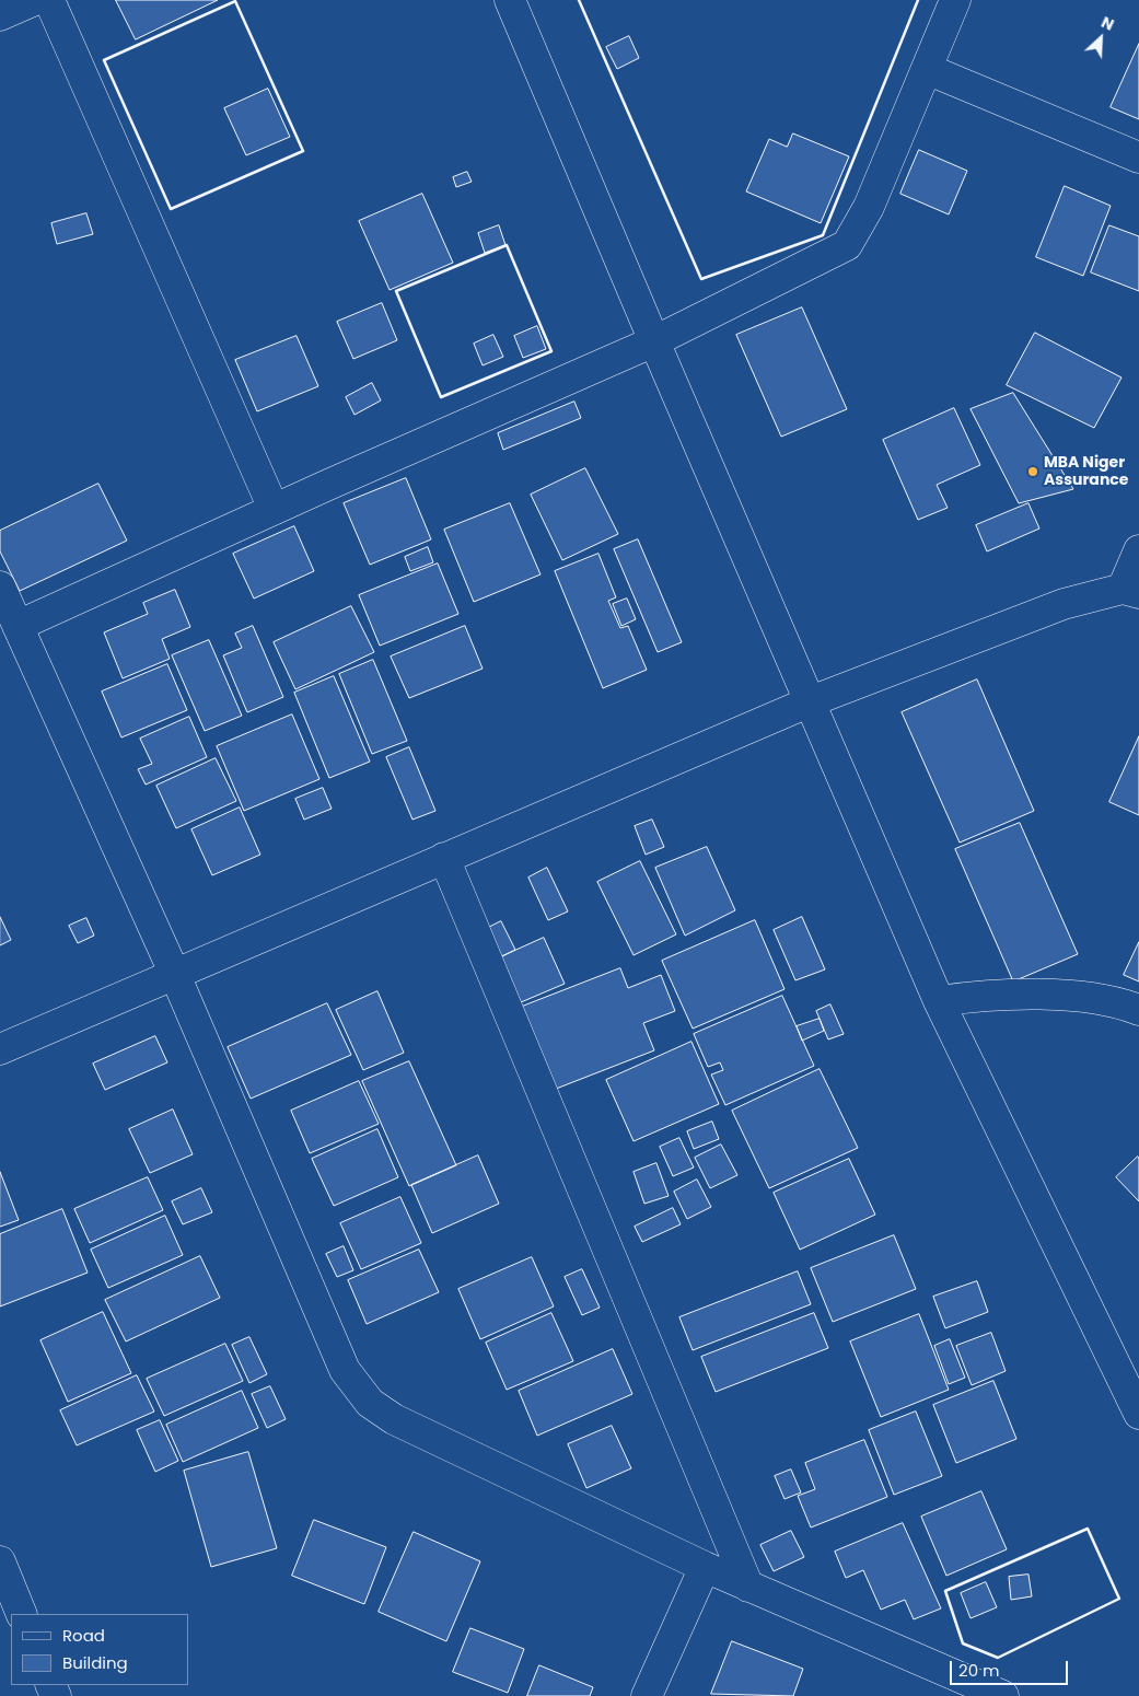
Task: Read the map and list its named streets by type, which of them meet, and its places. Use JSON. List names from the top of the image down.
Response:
{
  "places": ["MBA Niger Assurance"],
  "legend": ["Road", "Building"],
  "scale_bar": "20 m",
  "north": "top right"
}
